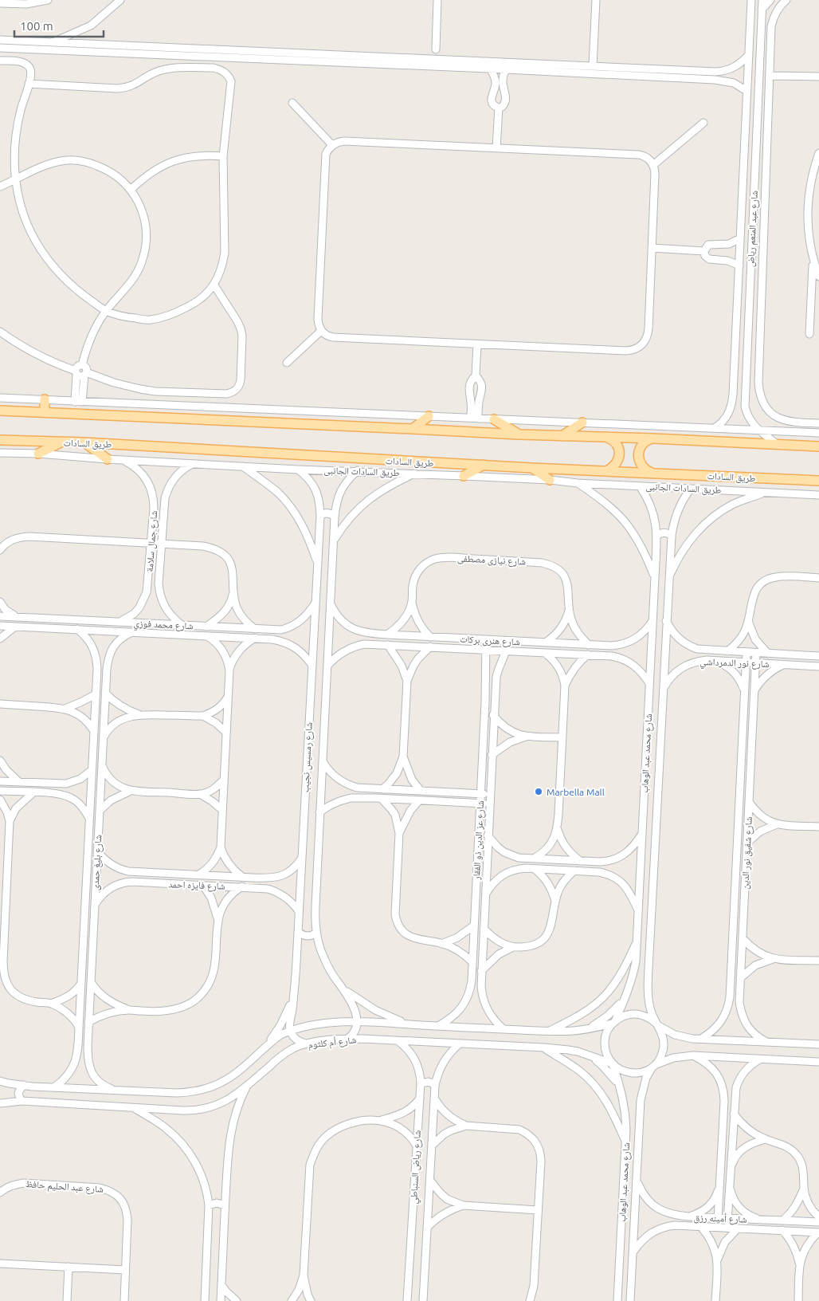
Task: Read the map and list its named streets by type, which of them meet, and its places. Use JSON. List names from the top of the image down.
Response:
{
  "streets": {
    "main road": ["طريق السادات"],
    "street": [
      "شارع عبد المنعم رياض",
      "طريق السادات الجانبى",
      "شارع جمال سلامة",
      "شارع نيازى مصطفى",
      "شارع محمد فوزي",
      "شارع هنرى بركات",
      "شارع نور الدمرداشي",
      "شارع محمد عبد الوهاب",
      "شارع رمسيس نجيب",
      "شارع عز الدين ذو الفقار",
      "شارع شفيق نور الدين",
      "شارع بليغ حمدى",
      "شارع فايزه احمد",
      "شارع أم كلثوم",
      "شارع رياض السنباطي",
      "شارع عبد الحليم حافظ",
      "شارع أمينه رزق"
    ]
  },
  "crossings": [
    ["طريق السادات الجانبى", "شارع جمال سلامة"],
    ["طريق السادات الجانبى", "شارع محمد عبد الوهاب"],
    ["طريق السادات الجانبى", "شارع رمسيس نجيب"],
    ["شارع جمال سلامة", "شارع محمد فوزي"],
    ["شارع نيازى مصطفى", "شارع هنرى بركات"],
    ["شارع محمد فوزي", "شارع رمسيس نجيب"],
    ["شارع محمد فوزي", "شارع بليغ حمدى"],
    ["شارع هنرى بركات", "شارع محمد عبد الوهاب"],
    ["شارع هنرى بركات", "شارع رمسيس نجيب"],
    ["شارع هنرى بركات", "شارع عز الدين ذو الفقار"],
    ["شارع نور الدمرداشي", "شارع محمد عبد الوهاب"],
    ["شارع نور الدمرداشي", "شارع شفيق نور الدين"],
    ["شارع محمد عبد الوهاب", "شارع أم كلثوم"],
    ["شارع محمد عبد الوهاب", "شارع أمينه رزق"],
    ["شارع رمسيس نجيب", "شارع فايزه احمد"],
    ["شارع رمسيس نجيب", "شارع أم كلثوم"],
    ["شارع عز الدين ذو الفقار", "شارع أم كلثوم"],
    ["شارع بليغ حمدى", "شارع فايزه احمد"],
    ["شارع بليغ حمدى", "شارع أم كلثوم"],
    ["شارع أم كلثوم", "شارع رياض السنباطي"]
  ],
  "places": ["Marbella Mall"],
  "scale_bar": "100 m"
}
